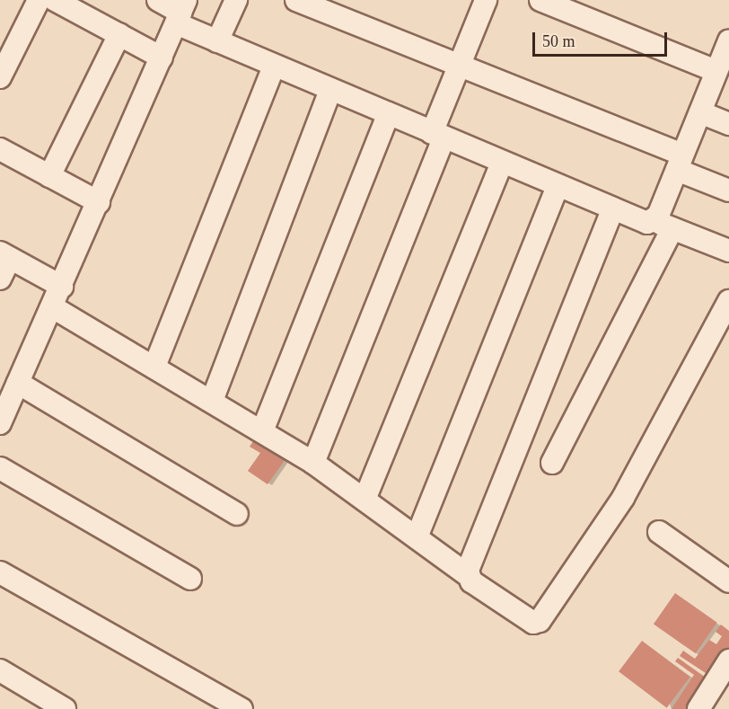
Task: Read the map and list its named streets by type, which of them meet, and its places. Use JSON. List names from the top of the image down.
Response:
{
  "scale_bar": "50 m"
}
